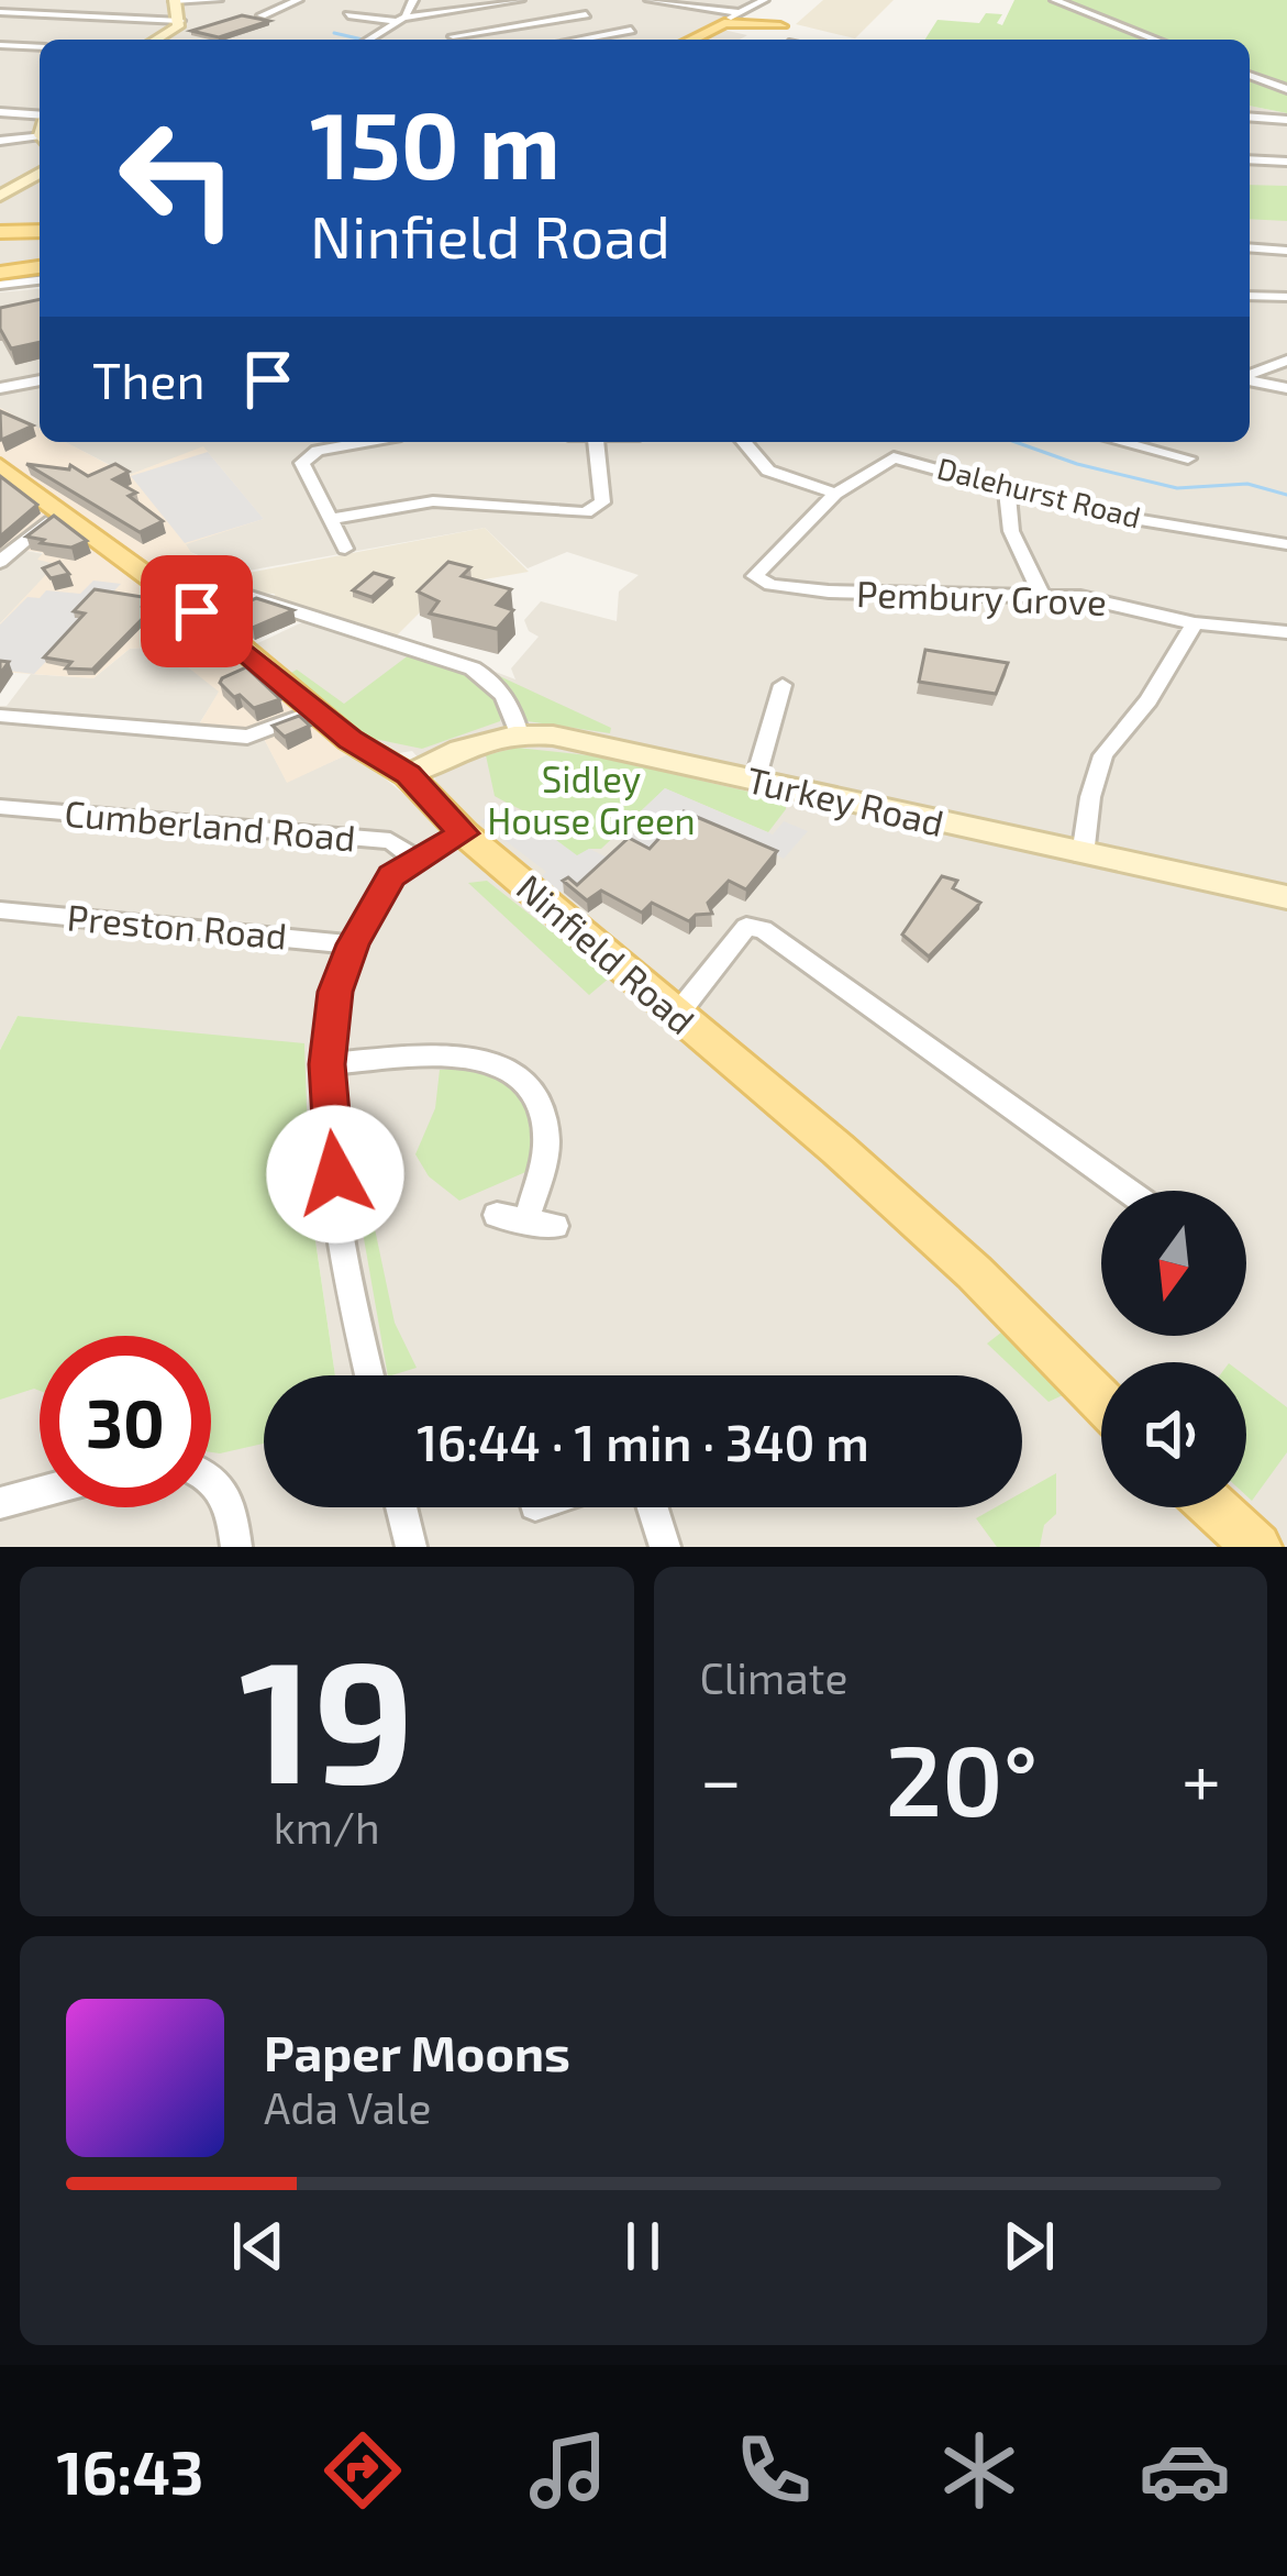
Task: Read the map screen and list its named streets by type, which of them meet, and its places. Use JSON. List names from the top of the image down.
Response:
{
  "streets": {
    "main road": ["Ninfield Road"],
    "street": [
      "Dalehurst Road",
      "Pembury Grove",
      "Turkey Road",
      "Cumberland Road",
      "Preston Road"
    ]
  },
  "crossings": [
    ["Dalehurst Road", "Pembury Grove"],
    ["Turkey Road", "Ninfield Road"]
  ],
  "parks": ["Sidley House Green"],
  "north": "bottom",
  "page": {
    "turn": ["150 m", "Ninfield Road"],
    "then": "Then",
    "limit": "30",
    "trip": "16:44 · 1 min · 340 m",
    "tile": [
      ["19", "km/h"],
      "Climate"
    ],
    "heat": ["−", "20°", "+"],
    "song": ["Paper Moons", "Ada Vale"],
    "tabs": "16:43"
  }
}
